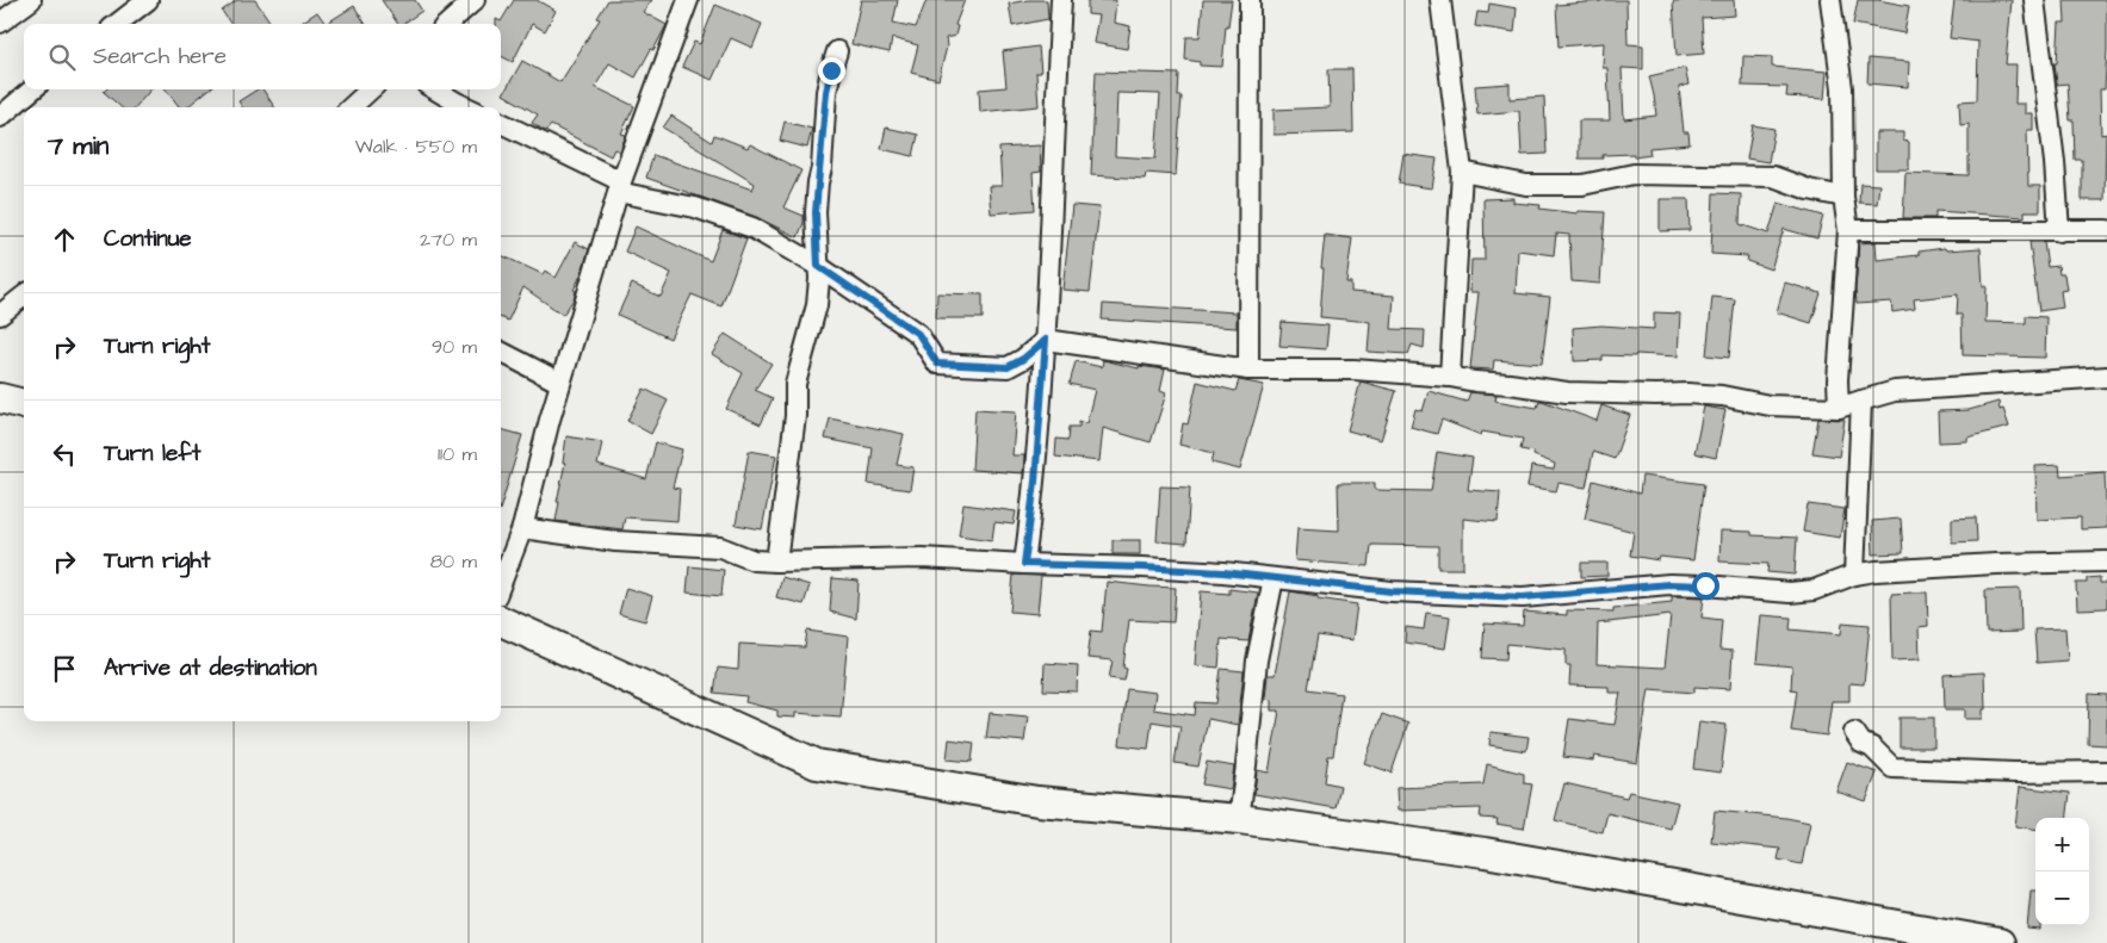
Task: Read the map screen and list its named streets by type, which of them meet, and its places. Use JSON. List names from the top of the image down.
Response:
{
  "page": {
    "search": "Search here",
    "heading": ["7 min", "Walk · 550 m"],
    "list": [
      ["Continue", "270 m"],
      ["Turn right", "90 m"],
      ["Turn left", "110 m"],
      ["Turn right", "80 m"],
      "Arrive at destination"
    ],
    "map_buttons": ["+", "−"]
  }
}
